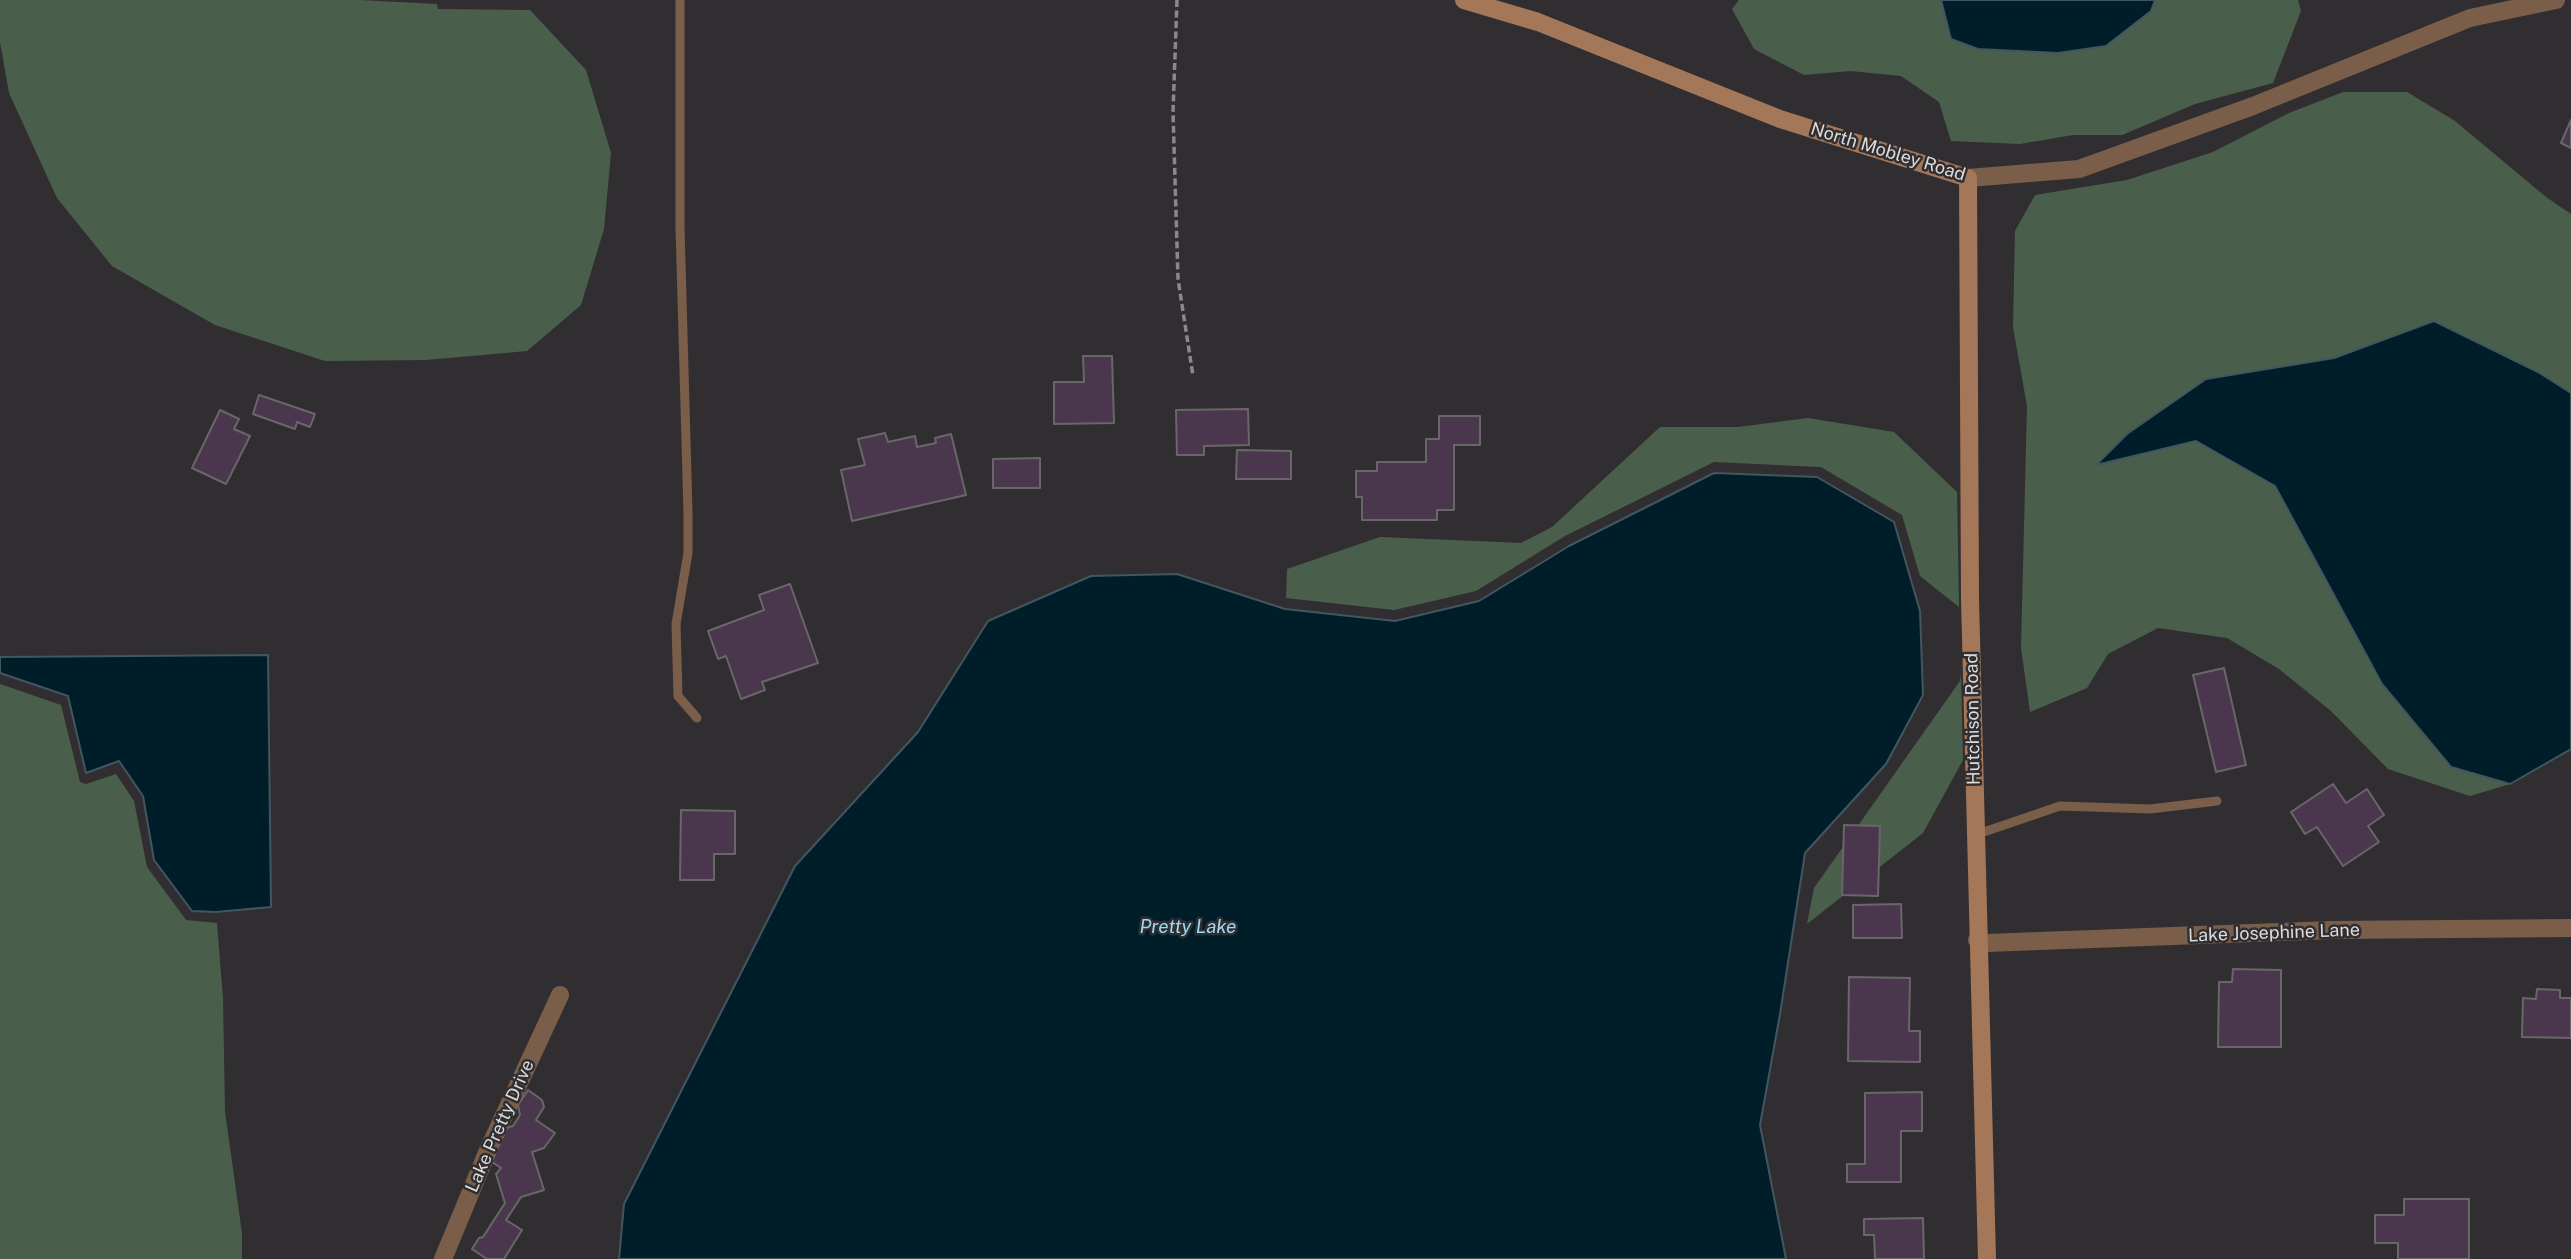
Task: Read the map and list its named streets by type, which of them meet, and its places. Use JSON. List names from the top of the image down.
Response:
{
  "streets": {
    "street": [
      "North Mobley Road",
      "Hutchison Road",
      "Lake Josephine Lane",
      "Lake Pretty Drive"
    ]
  },
  "crossings": [
    ["North Mobley Road", "Hutchison Road"],
    ["Hutchison Road", "Lake Josephine Lane"]
  ],
  "water": ["Pretty Lake"]
}
